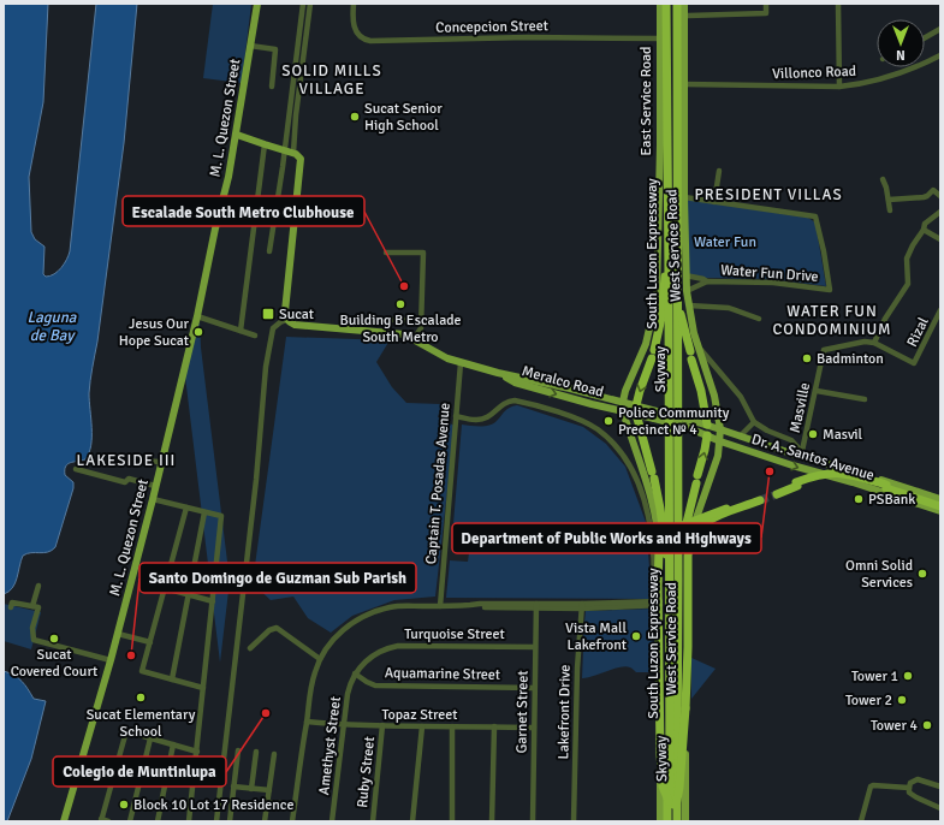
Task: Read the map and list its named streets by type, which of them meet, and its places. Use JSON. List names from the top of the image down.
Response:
{
  "streets": {
    "highway": ["South Luzon Expressway", "Skyway"],
    "main road": [
      "East Service Road",
      "M. L. Quezon Street",
      "West Service Road",
      "Meralco Road",
      "Dr. A. Santos Avenue"
    ],
    "street": [
      "Concepcion Street",
      "Villonco Road",
      "Water Fun Drive",
      "Rizal",
      "Masville",
      "Captain T. Posadas Avenue",
      "Turquoise Street",
      "Aquamarine Street",
      "Garnet Street",
      "Lakefront Drive",
      "Topaz Street",
      "Amethyst Street",
      "Ruby Street"
    ]
  },
  "crossings": [
    ["Concepcion Street", "East Service Road"],
    ["Villonco Road", "West Service Road"],
    ["East Service Road", "Meralco Road"],
    ["East Service Road", "Dr. A. Santos Avenue"],
    ["West Service Road", "South Luzon Expressway"],
    ["West Service Road", "Water Fun Drive"],
    ["West Service Road", "Dr. A. Santos Avenue"],
    ["South Luzon Expressway", "Water Fun Drive"],
    ["South Luzon Expressway", "Skyway"],
    ["Rizal", "Masville"],
    ["Meralco Road", "Dr. A. Santos Avenue"],
    ["Meralco Road", "Captain T. Posadas Avenue"],
    ["Masville", "Dr. A. Santos Avenue"],
    ["Turquoise Street", "Aquamarine Street"],
    ["Turquoise Street", "Garnet Street"],
    ["Turquoise Street", "Amethyst Street"],
    ["Aquamarine Street", "Garnet Street"],
    ["Aquamarine Street", "Amethyst Street"],
    ["Garnet Street", "Topaz Street"],
    ["Topaz Street", "Amethyst Street"],
    ["Topaz Street", "Ruby Street"]
  ],
  "districts": [
    "SOLID MILLS VILLAGE",
    "PRESIDENT VILLAS",
    "WATER FUN CONDOMINIUM",
    "LAKESIDE III"
  ],
  "water": ["Laguna de Bay"],
  "parks": ["Water Fun"],
  "places": {
    "other": [
      "Sucat Senior High School",
      "Escalade South Metro Clubhouse",
      "Building B Escalade South Metro",
      "Jesus Our Hope Sucat",
      "Badminton",
      "Police Community Precinct № 4",
      "Masvil",
      "Department of Public Works and Highways",
      "PSBank",
      "Omni Solid Services",
      "Vista Mall Lakefront",
      "Sucat Covered Court",
      "Santo Domingo de Guzman Sub Parish",
      "Tower 1",
      "Sucat Elementary School",
      "Tower 2",
      "Colegio de Muntinlupa",
      "Tower 4",
      "Block 10 Lot 17 Residence"
    ],
    "transit": ["Sucat"]
  },
  "north": "bottom"
}
